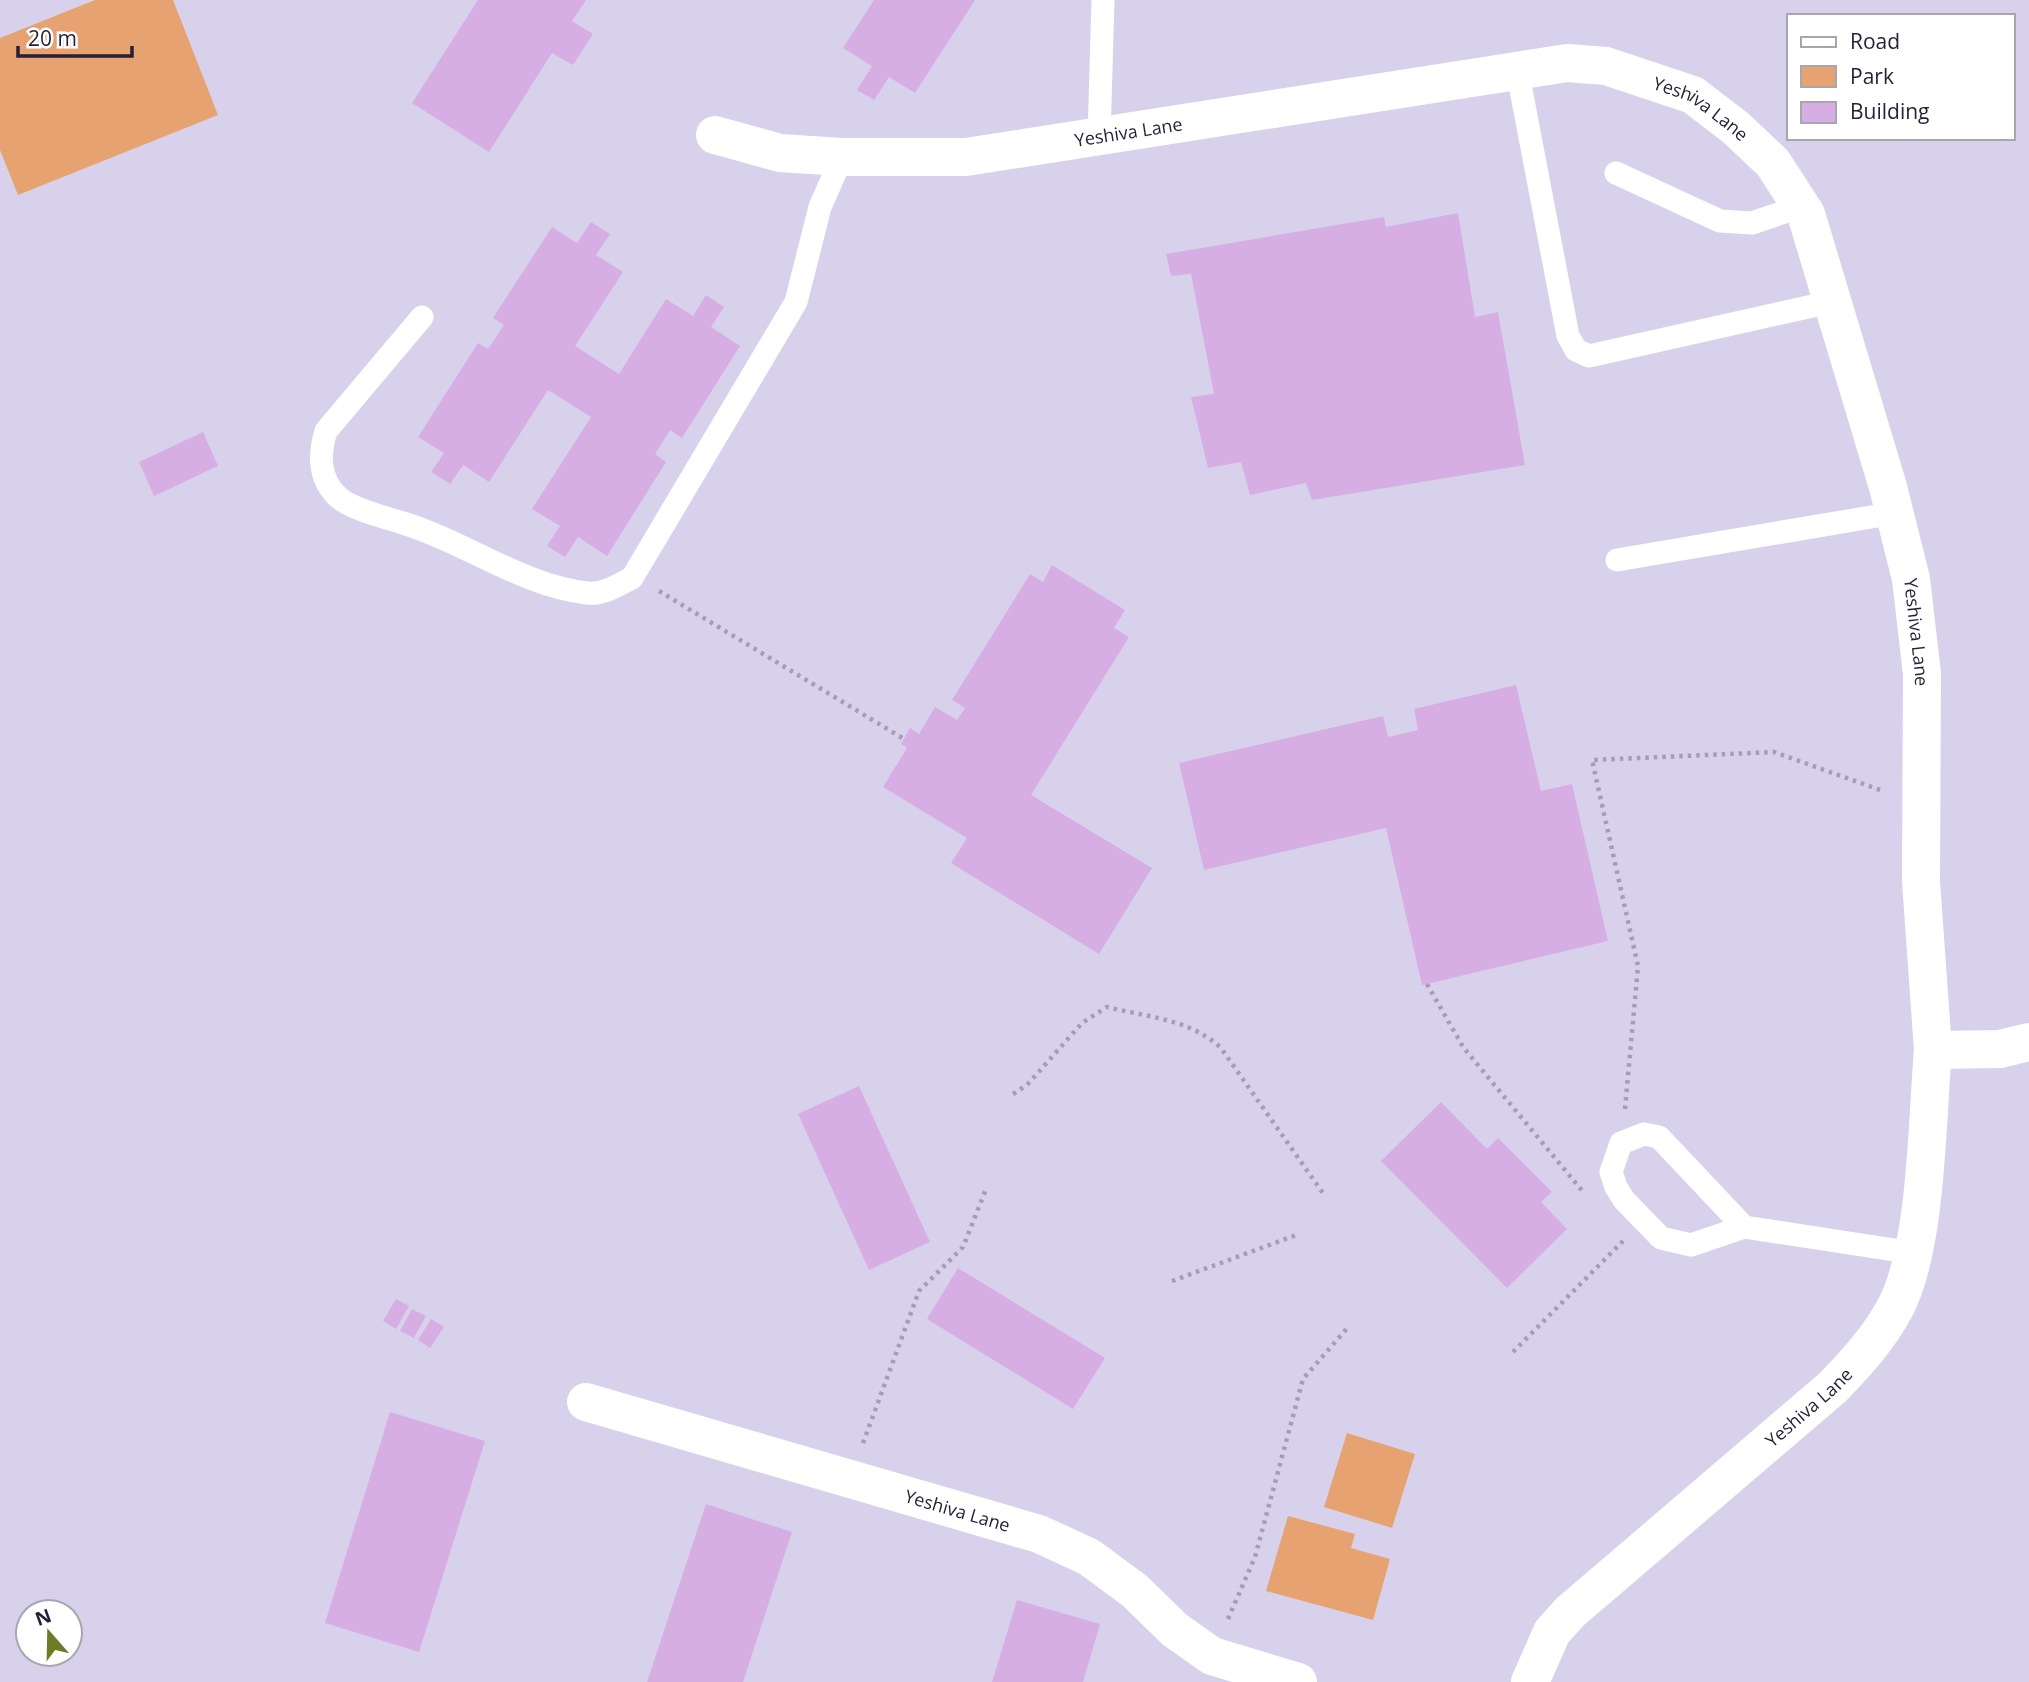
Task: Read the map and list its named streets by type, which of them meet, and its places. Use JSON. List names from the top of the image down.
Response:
{
  "streets": {
    "street": ["Yeshiva Lane"]
  },
  "legend": ["Road", "Park", "Building"],
  "scale_bar": "20 m",
  "north": "top"
}
